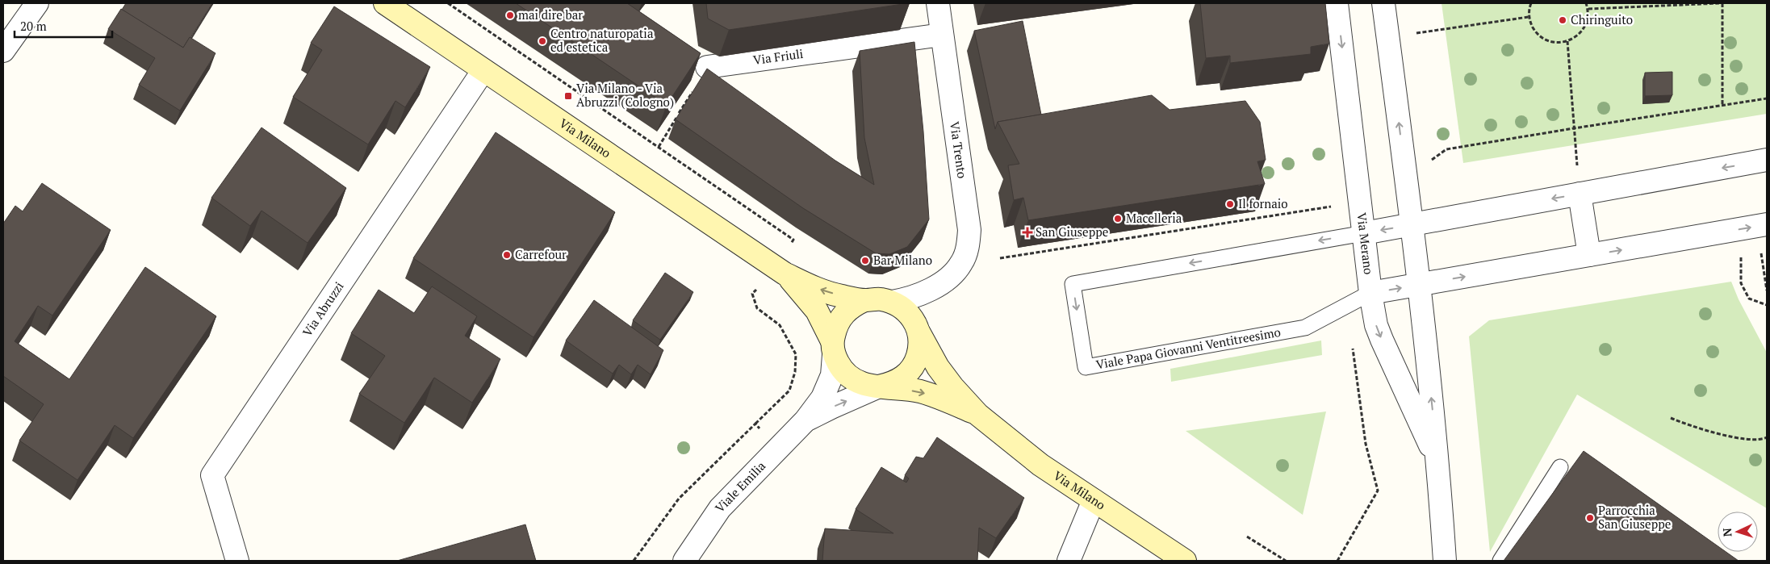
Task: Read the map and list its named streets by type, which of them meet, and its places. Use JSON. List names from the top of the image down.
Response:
{
  "streets": {
    "main road": ["Via Milano"],
    "street": [
      "Via Friuli",
      "Via Trento",
      "Via Merano",
      "Via Abruzzi",
      "Viale Papa Giovanni Ventitreesimo",
      "Viale Emilia"
    ]
  },
  "crossings": [
    ["Via Friuli", "Via Trento"],
    ["Via Milano", "Via Trento"],
    ["Via Milano", "Via Abruzzi"],
    ["Via Milano", "Viale Emilia"],
    ["Via Trento", "Viale Emilia"],
    ["Via Merano", "Viale Papa Giovanni Ventitreesimo"]
  ],
  "places": {
    "other": [
      "mai dire bar",
      "Chiringuito",
      "Centro naturopatia ed estetica",
      "Il fornaio",
      "Macelleria",
      "Carrefour",
      "Bar Milano",
      "Parrocchia San Giuseppe"
    ],
    "transit": ["Via Milano - Via Abruzzi (Cologno)"],
    "health": ["San Giuseppe"]
  },
  "scale_bar": "20 m",
  "north": "left"
}
